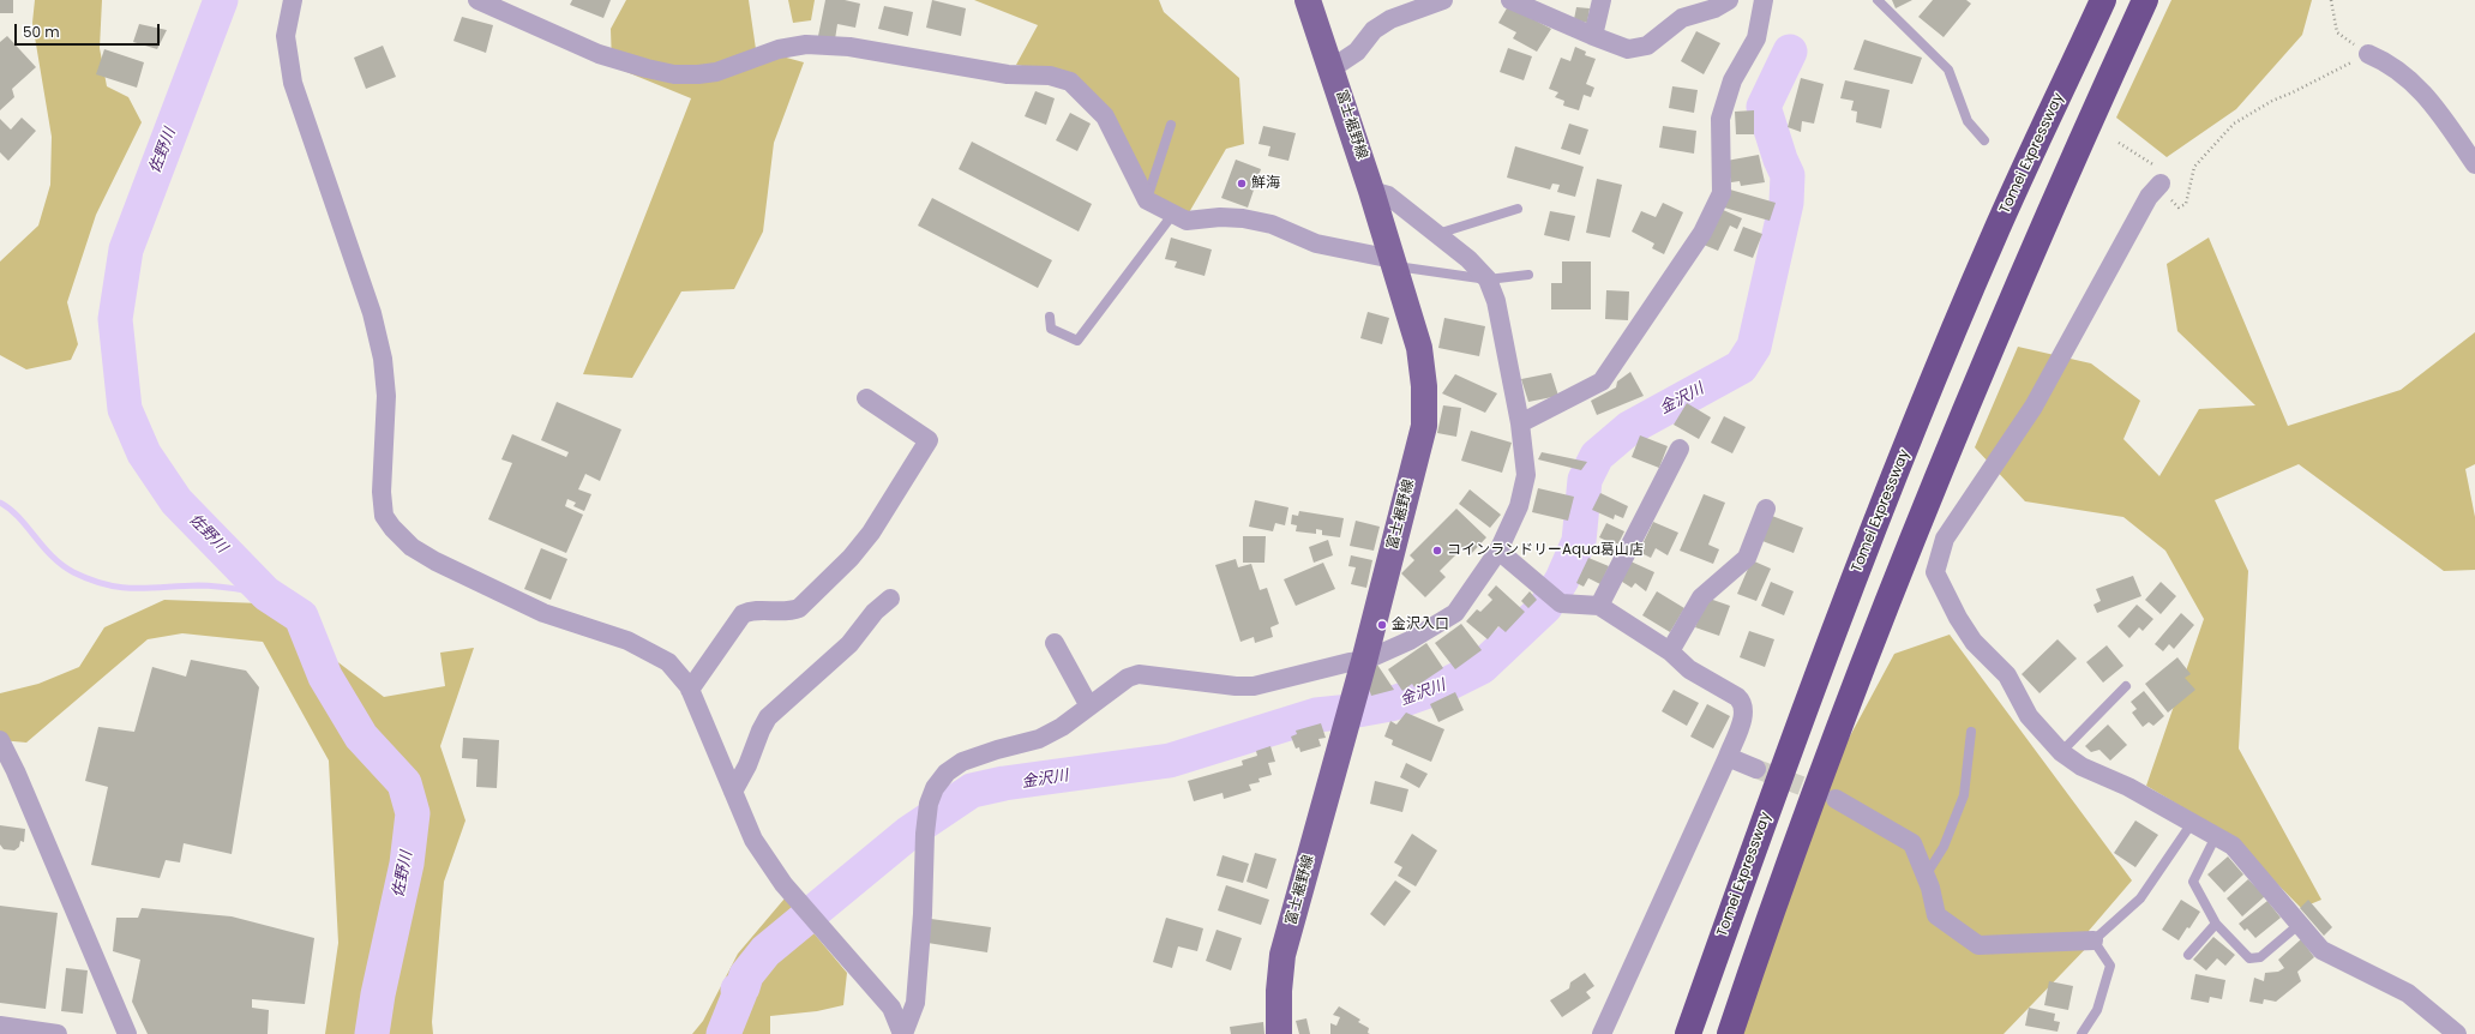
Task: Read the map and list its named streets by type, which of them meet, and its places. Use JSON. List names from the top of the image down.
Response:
{
  "streets": {
    "highway": ["Tomei Expressway"],
    "main road": ["富士裾野線"]
  },
  "water": ["佐野川", "金沢川"],
  "places": ["鮮海", "コインランドリーAqua葛山店", "金沢入口"],
  "scale_bar": "50 m"
}
